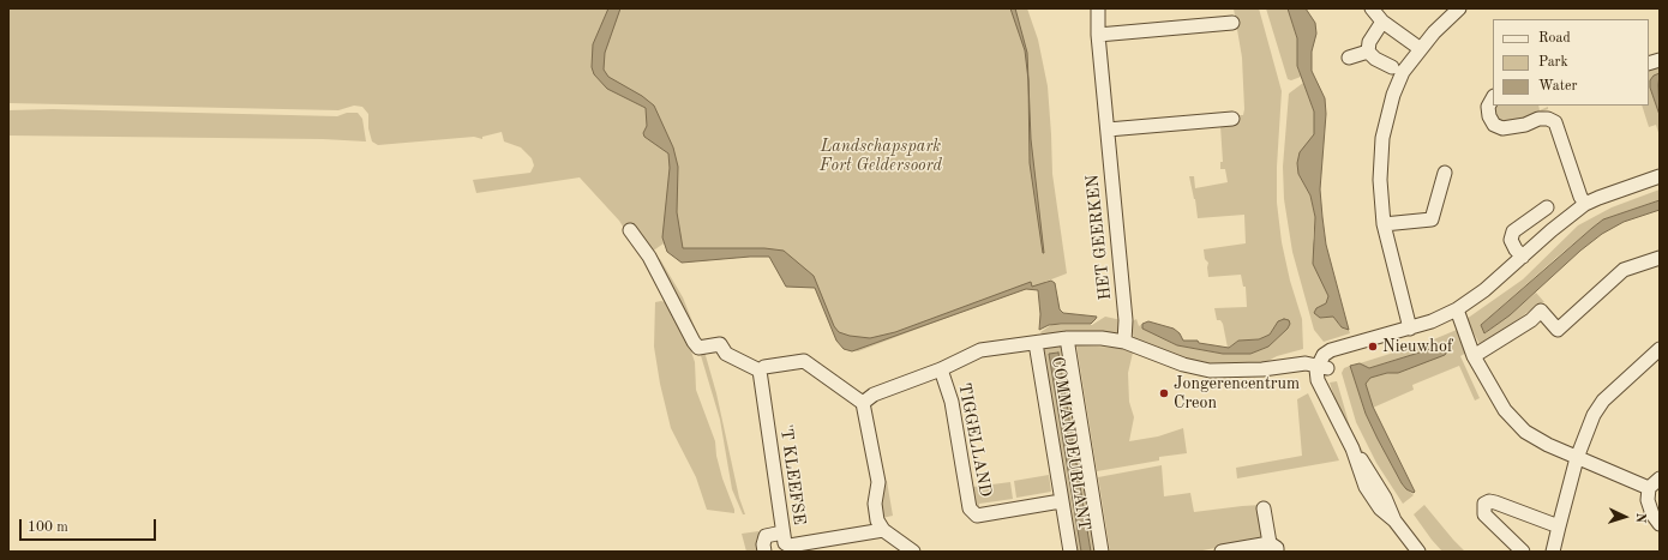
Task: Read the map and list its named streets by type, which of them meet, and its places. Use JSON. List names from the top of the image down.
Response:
{
  "streets": {
    "street": [
      "HET GEERKEN",
      "TIGGELLAND",
      "COMMANDEURLANT",
      "'T KLEEFSE"
    ]
  },
  "crossings": [
    ["TIGGELLAND", "COMMANDEURLANT"]
  ],
  "parks": ["Landschapspark Fort Geldersoord"],
  "places": ["Nieuwhof", "Jongerencentrum Creon"],
  "legend": ["Road", "Park", "Water"],
  "scale_bar": "100 m",
  "north": "right"
}
